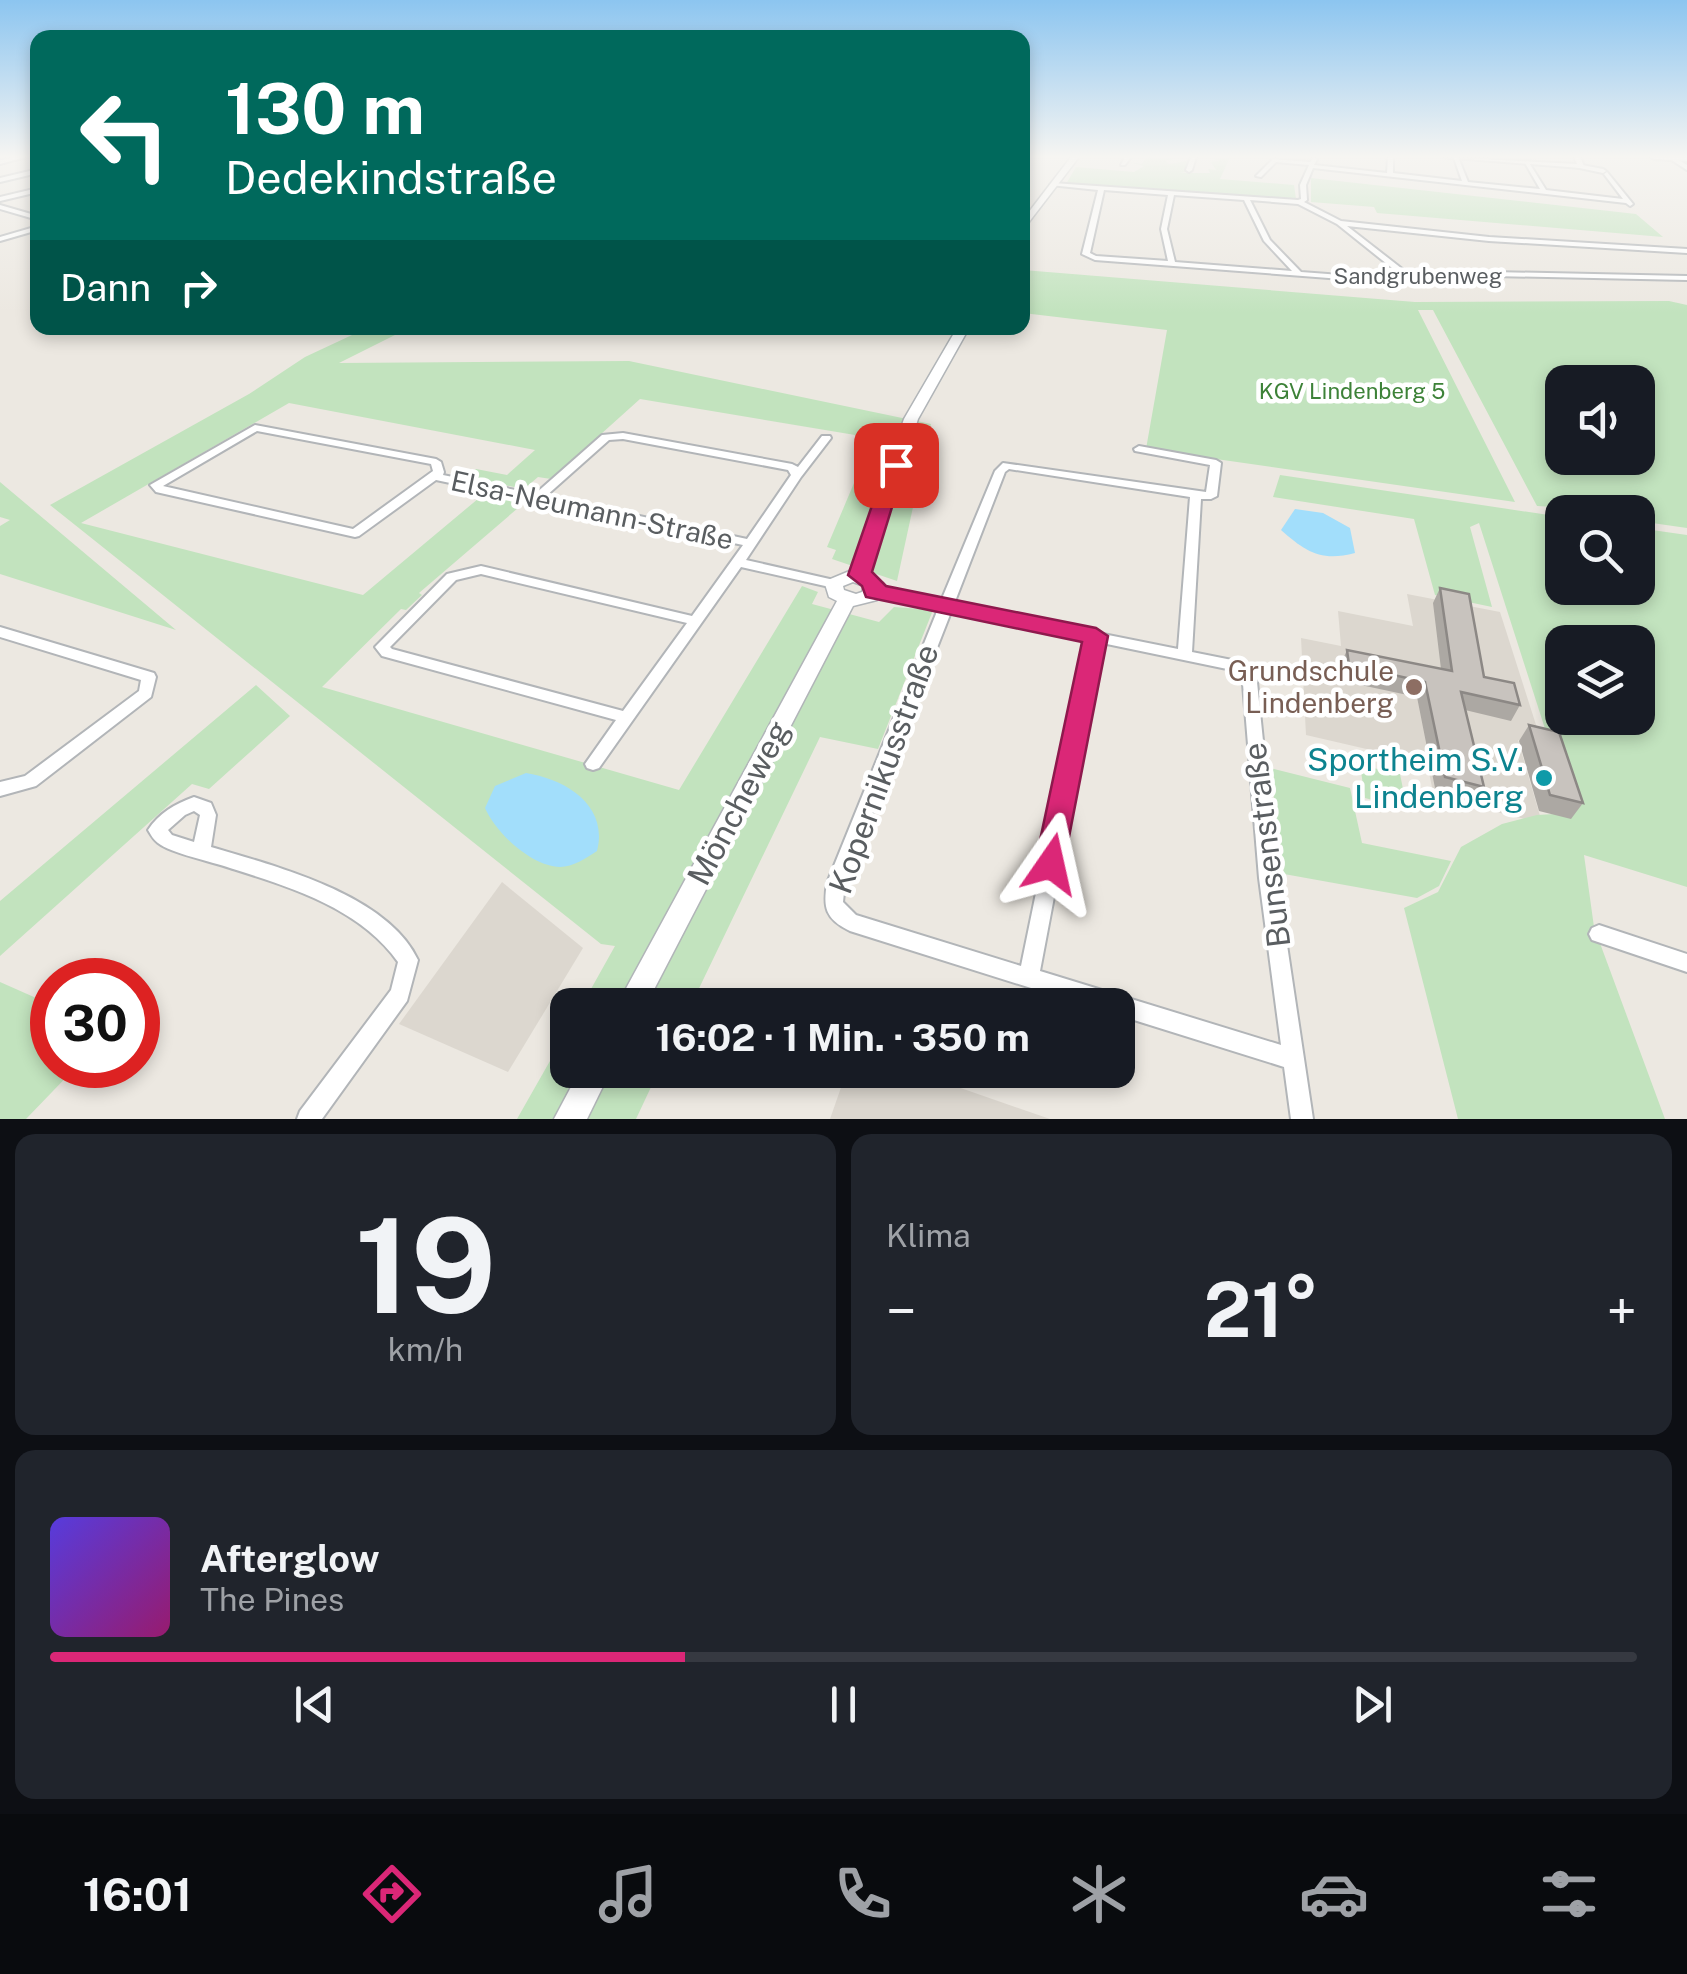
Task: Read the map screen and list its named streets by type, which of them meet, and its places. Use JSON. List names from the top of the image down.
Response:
{
  "streets": {
    "main road": ["Möncheweg"],
    "street": [
      "Sandgrubenweg",
      "Elsa-Neumann-Straße",
      "Kopernikusstraße",
      "Bunsenstraße"
    ]
  },
  "crossings": [
    ["Elsa-Neumann-Straße", "Möncheweg"],
    ["Kopernikusstraße", "Bunsenstraße"]
  ],
  "parks": ["KGV Lindenberg 5"],
  "places": ["Grundschule Lindenberg", "Sportheim S.V. Lindenberg"],
  "page": {
    "turn": ["130 m", "Dedekindstraße"],
    "then": "Dann",
    "limit": "30",
    "trip": "16:02 · 1 Min. · 350 m",
    "tile": [
      ["19", "km/h"],
      "Klima"
    ],
    "heat": ["−", "21°", "+"],
    "song": ["Afterglow", "The Pines"],
    "tabs": "16:01"
  }
}
